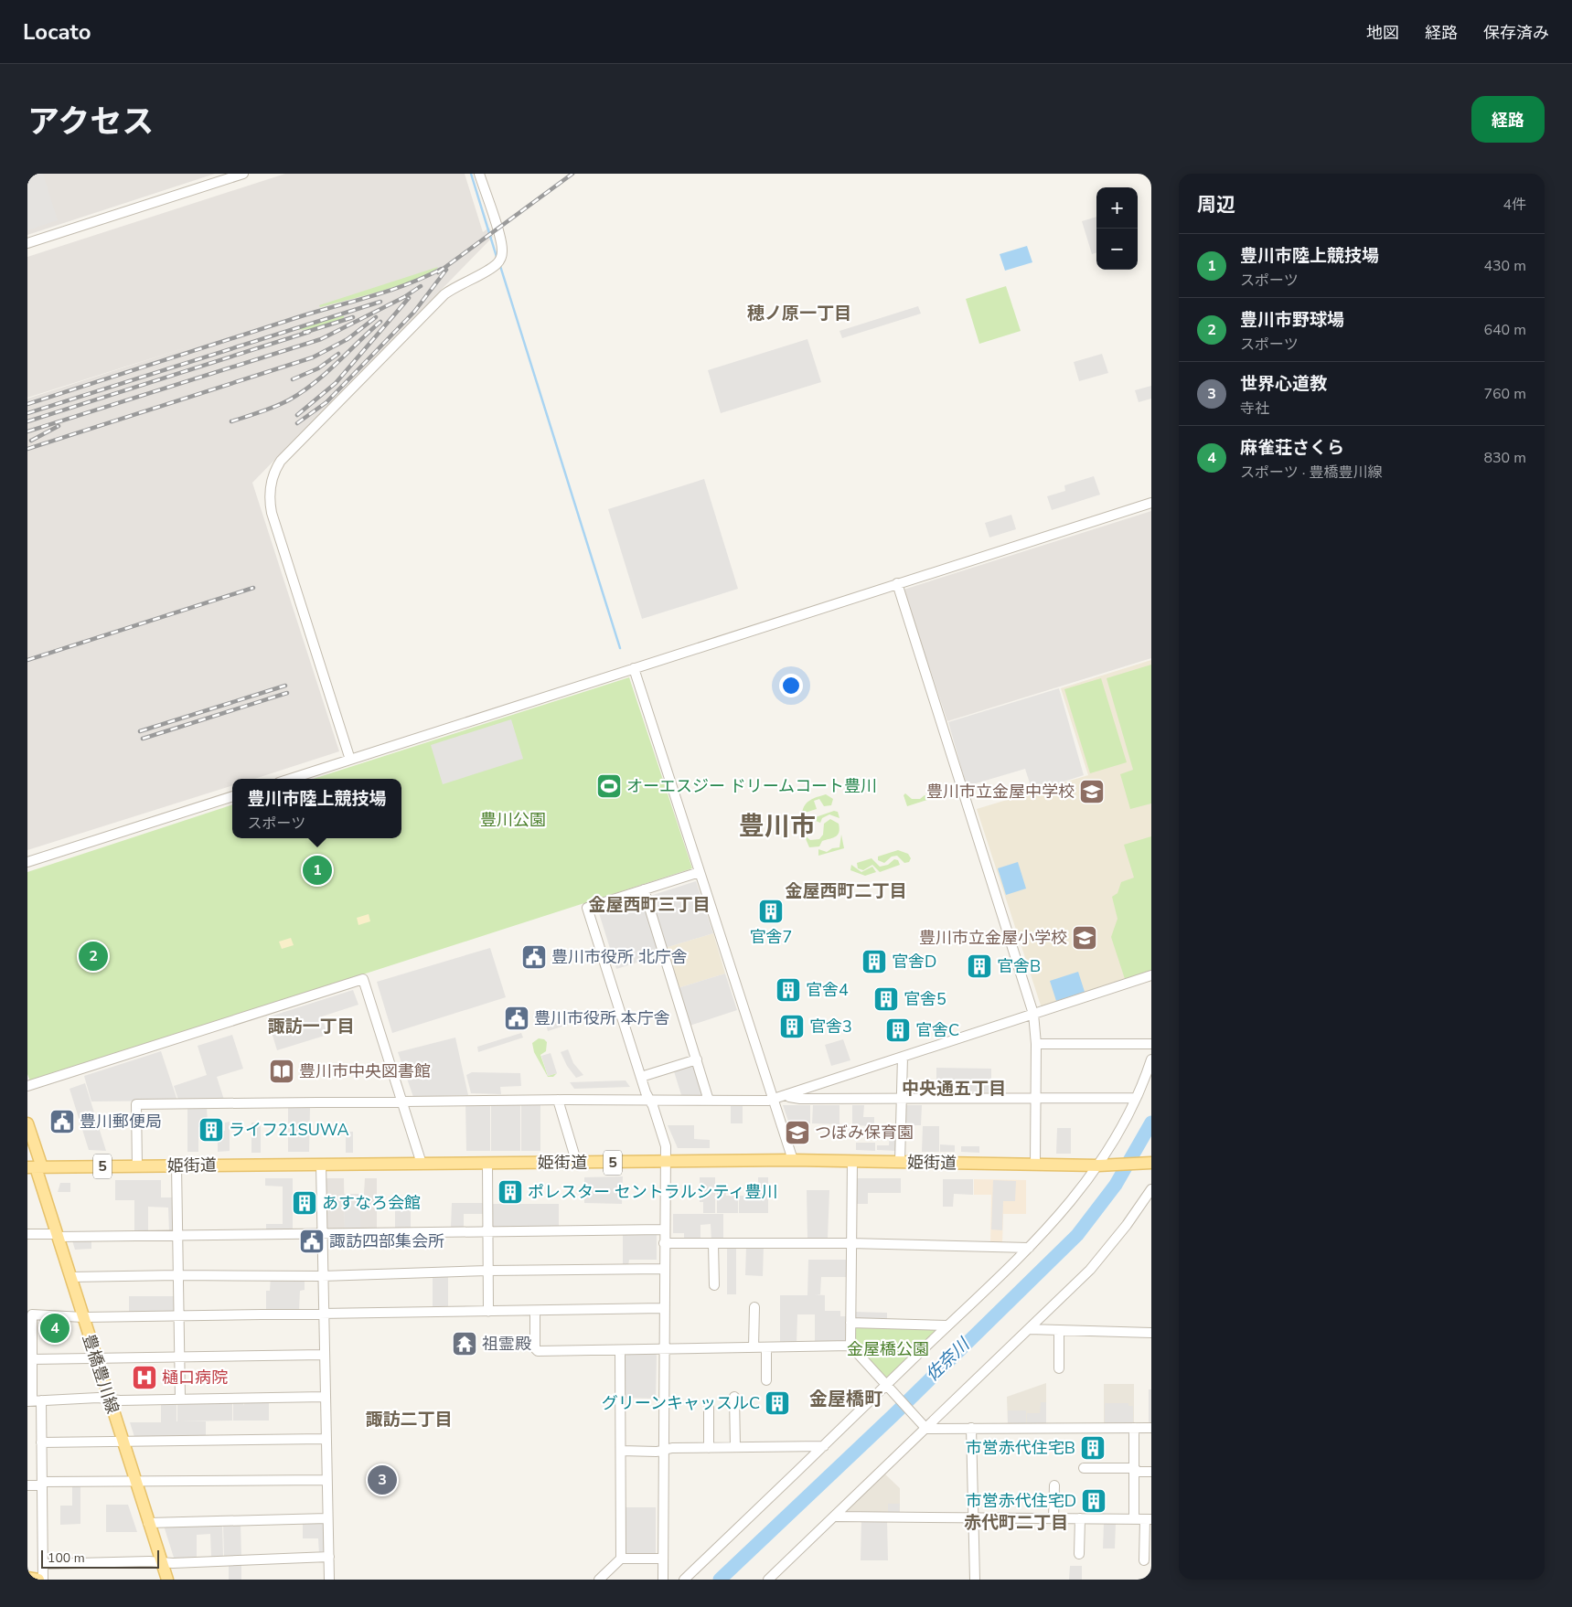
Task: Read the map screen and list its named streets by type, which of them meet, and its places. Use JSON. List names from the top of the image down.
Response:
{
  "streets": {
    "main road": ["姫街道", "5", "豊橋豊川線"]
  },
  "crossings": [
    ["姫街道", "豊橋豊川線"]
  ],
  "districts": [
    "穂ノ原一丁目",
    "豊川市",
    "金屋西町二丁目",
    "金屋西町三丁目",
    "諏訪一丁目",
    "中央通五丁目",
    "金屋橋町",
    "諏訪二丁目",
    "赤代町二丁目"
  ],
  "water": ["佐奈川"],
  "parks": ["豊川公園", "金屋橋公園"],
  "places": {
    "sports": ["オーエスジー ドリームコート豊川"],
    "school or university": ["豊川市立金屋中学校", "豊川市立金屋小学校", "つぼみ保育園"],
    "building": [
      "官舎7",
      "官舎D",
      "官舎B",
      "官舎4",
      "官舎5",
      "官舎3",
      "官舎C",
      "ライフ21SUWA",
      "ポレスター セントラルシティ豊川",
      "あすなろ会館",
      "グリーンキャッスルC",
      "市営赤代住宅B",
      "市営赤代住宅D"
    ],
    "public building": [
      "豊川市役所 北庁舎",
      "豊川市役所 本庁舎",
      "豊川郵便局",
      "諏訪四部集会所"
    ],
    "library": ["豊川市中央図書館"],
    "temple": ["祖霊殿"],
    "hospital": ["樋口病院"]
  },
  "scale_bar": "100 m",
  "page": {
    "header": "Locato",
    "nav": ["地図", "経路", "保存済み"],
    "title": "アクセス",
    "buttons": "経路",
    "heading": ["周辺", "4件"],
    "map_buttons": ["+", "−"],
    "list": [
      {
        "mark": "1",
        "name": "豊川市陸上競技場",
        "note": "スポーツ",
        "value": "430 m"
      },
      {
        "mark": "2",
        "name": "豊川市野球場",
        "note": "スポーツ",
        "value": "640 m"
      },
      {
        "mark": "3",
        "name": "世界心道教",
        "note": "寺社",
        "value": "760 m"
      },
      {
        "mark": "4",
        "name": "麻雀荘さくら",
        "note": "スポーツ · 豊橋豊川線",
        "value": "830 m"
      }
    ],
    "popup": ["豊川市陸上競技場", "スポーツ"],
    "pins": [
      "1",
      "2",
      "4",
      "3"
    ],
    "scale": "100 m"
  }
}
